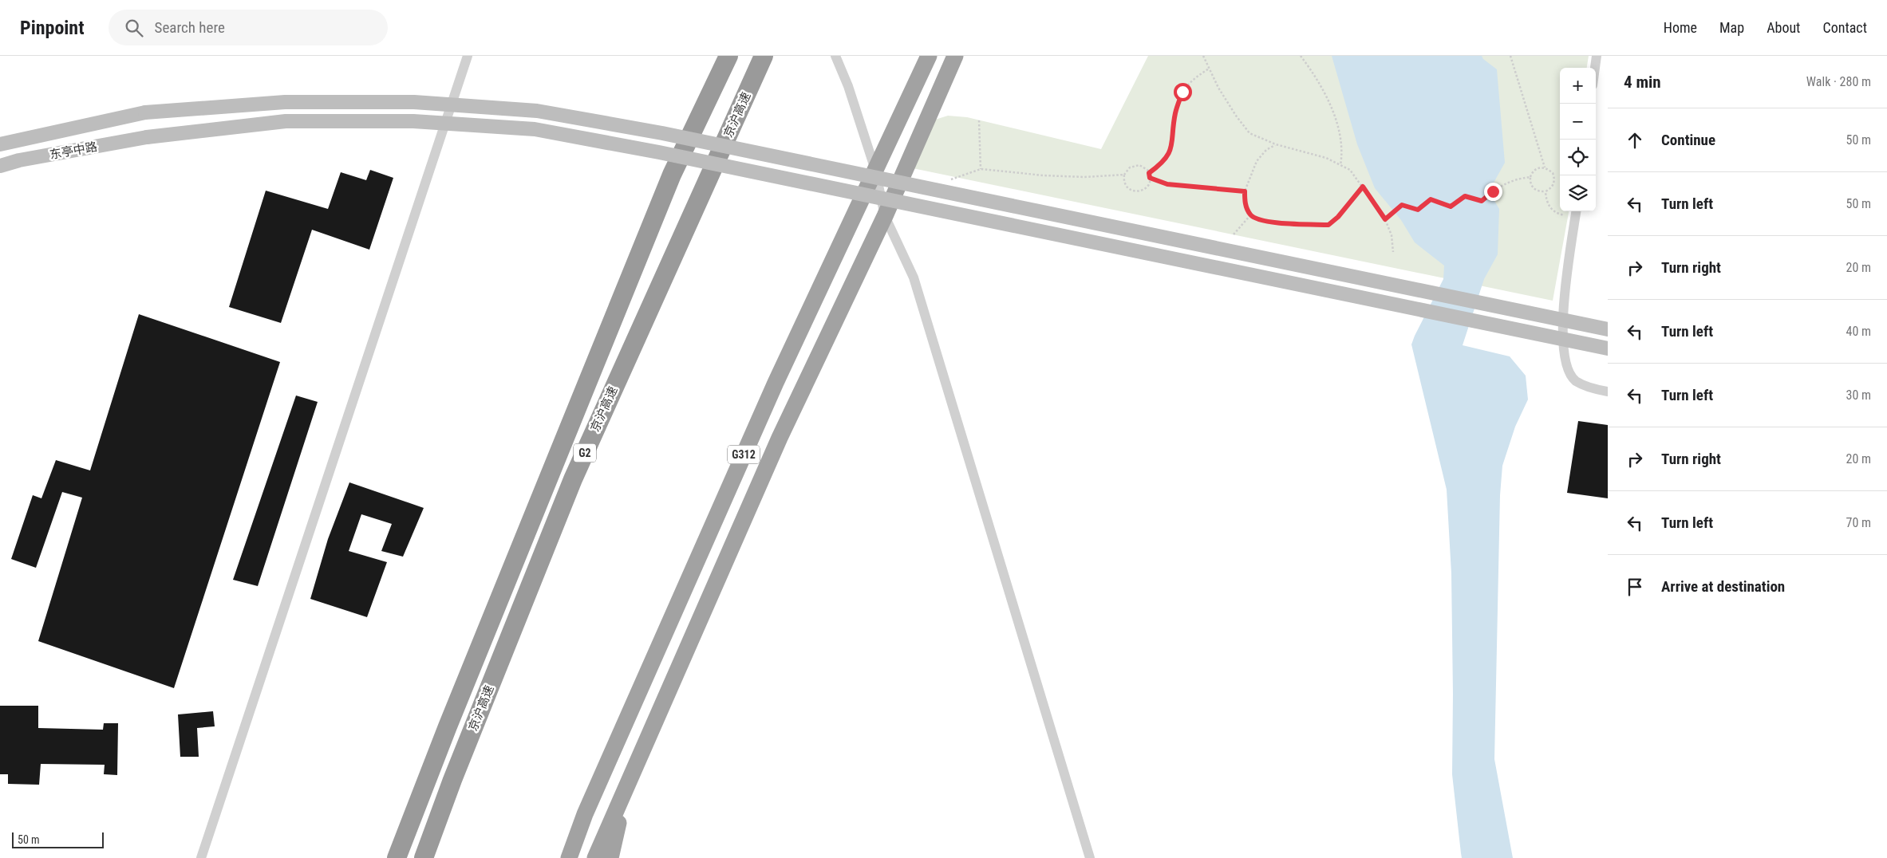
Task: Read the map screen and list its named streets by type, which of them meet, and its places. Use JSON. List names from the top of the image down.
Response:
{
  "streets": {
    "highway": ["京沪高速", "G2", "G312"],
    "main road": ["东亭中路"]
  },
  "scale_bar": "50 m",
  "page": {
    "header": "Pinpoint",
    "search": "Search here",
    "nav": [
      "Home",
      "Map",
      "About",
      "Contact"
    ],
    "heading": ["4 min", "Walk · 280 m"],
    "map_buttons": ["+", "−"],
    "list": [
      ["Continue", "50 m"],
      ["Turn left", "50 m"],
      ["Turn right", "20 m"],
      ["Turn left", "40 m"],
      ["Turn left", "30 m"],
      ["Turn right", "20 m"],
      ["Turn left", "70 m"],
      "Arrive at destination"
    ],
    "scale": "50 m"
  }
}
